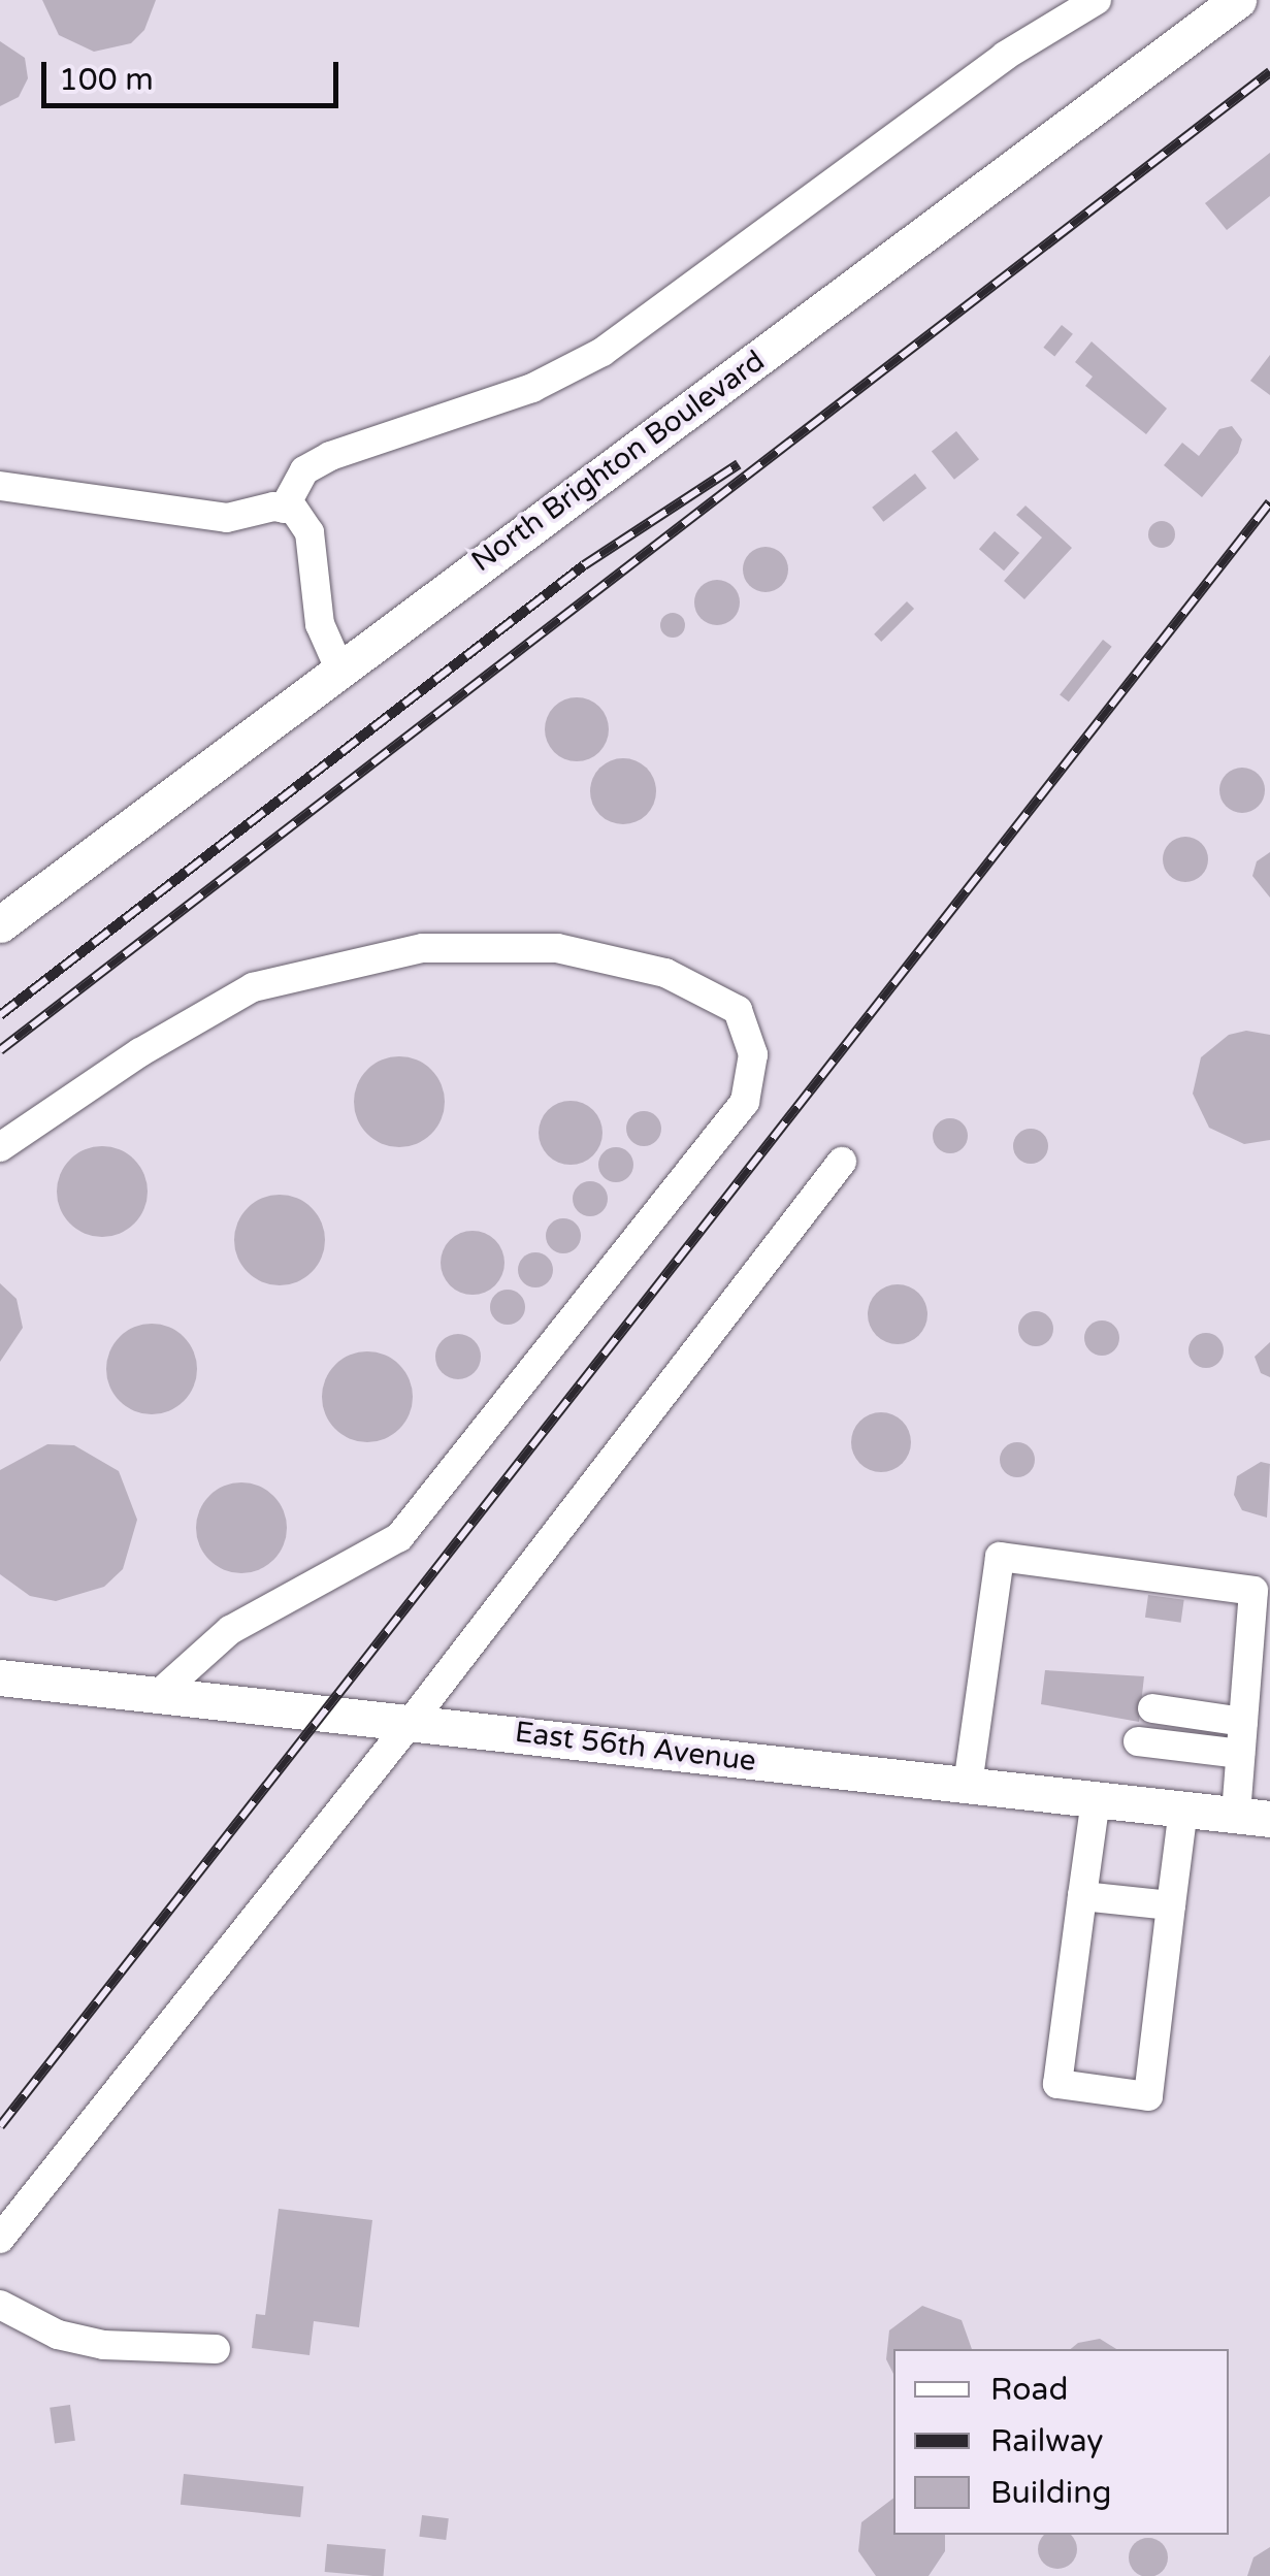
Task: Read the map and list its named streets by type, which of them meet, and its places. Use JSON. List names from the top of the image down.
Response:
{
  "streets": {
    "main road": ["North Brighton Boulevard", "East 56th Avenue"]
  },
  "legend": ["Road", "Railway", "Building"],
  "scale_bar": "100 m"
}
